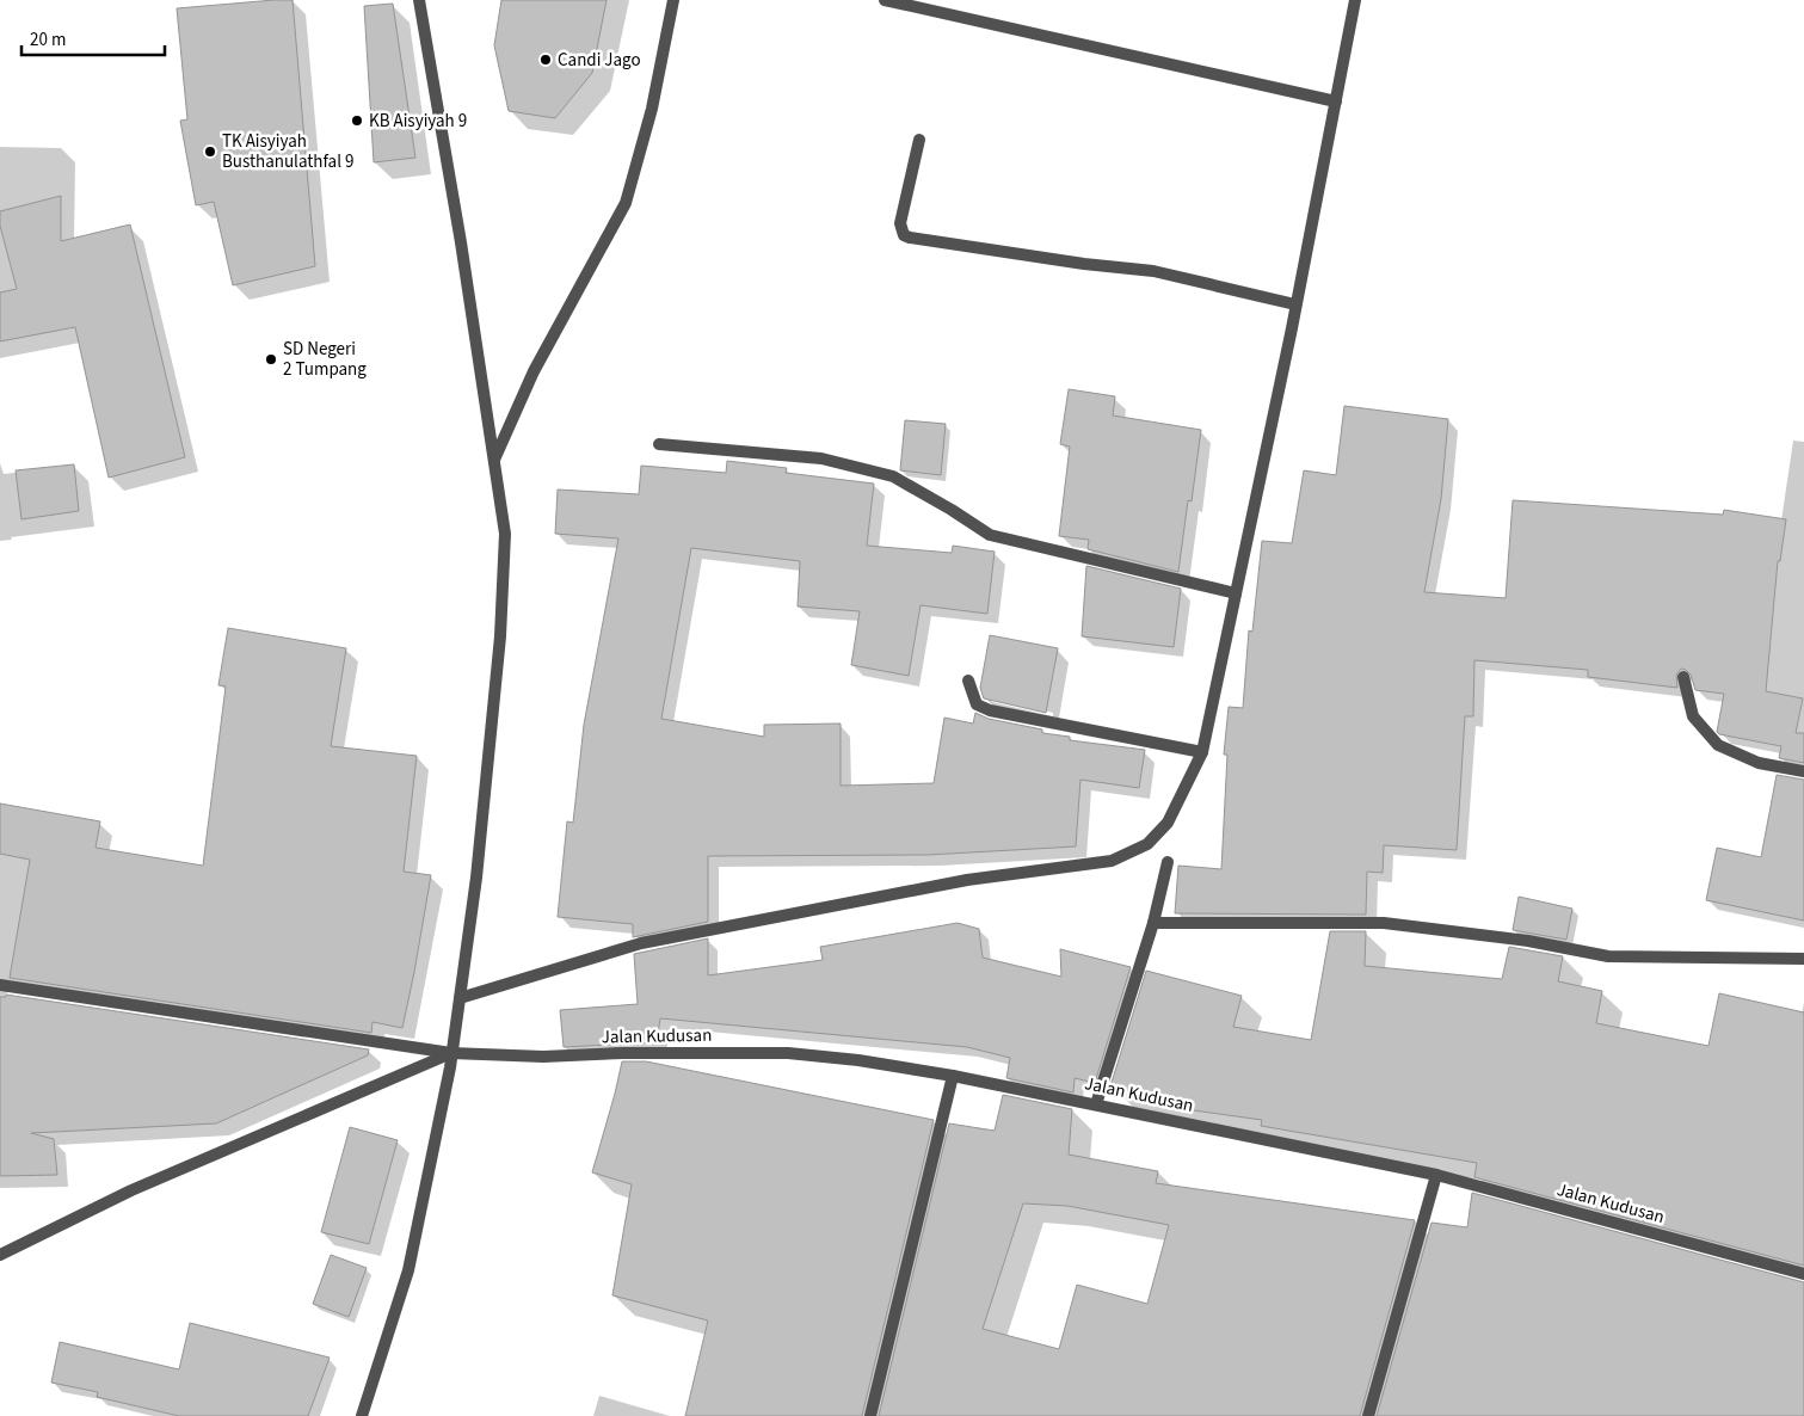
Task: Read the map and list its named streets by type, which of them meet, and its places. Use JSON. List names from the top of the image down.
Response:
{
  "streets": {
    "street": ["Jalan Kudusan"]
  },
  "places": [
    "Candi Jago",
    "KB Aisyiyah 9",
    "TK Aisyiyah Busthanulathfal 9",
    "SD Negeri 2 Tumpang"
  ],
  "scale_bar": "20 m"
}
